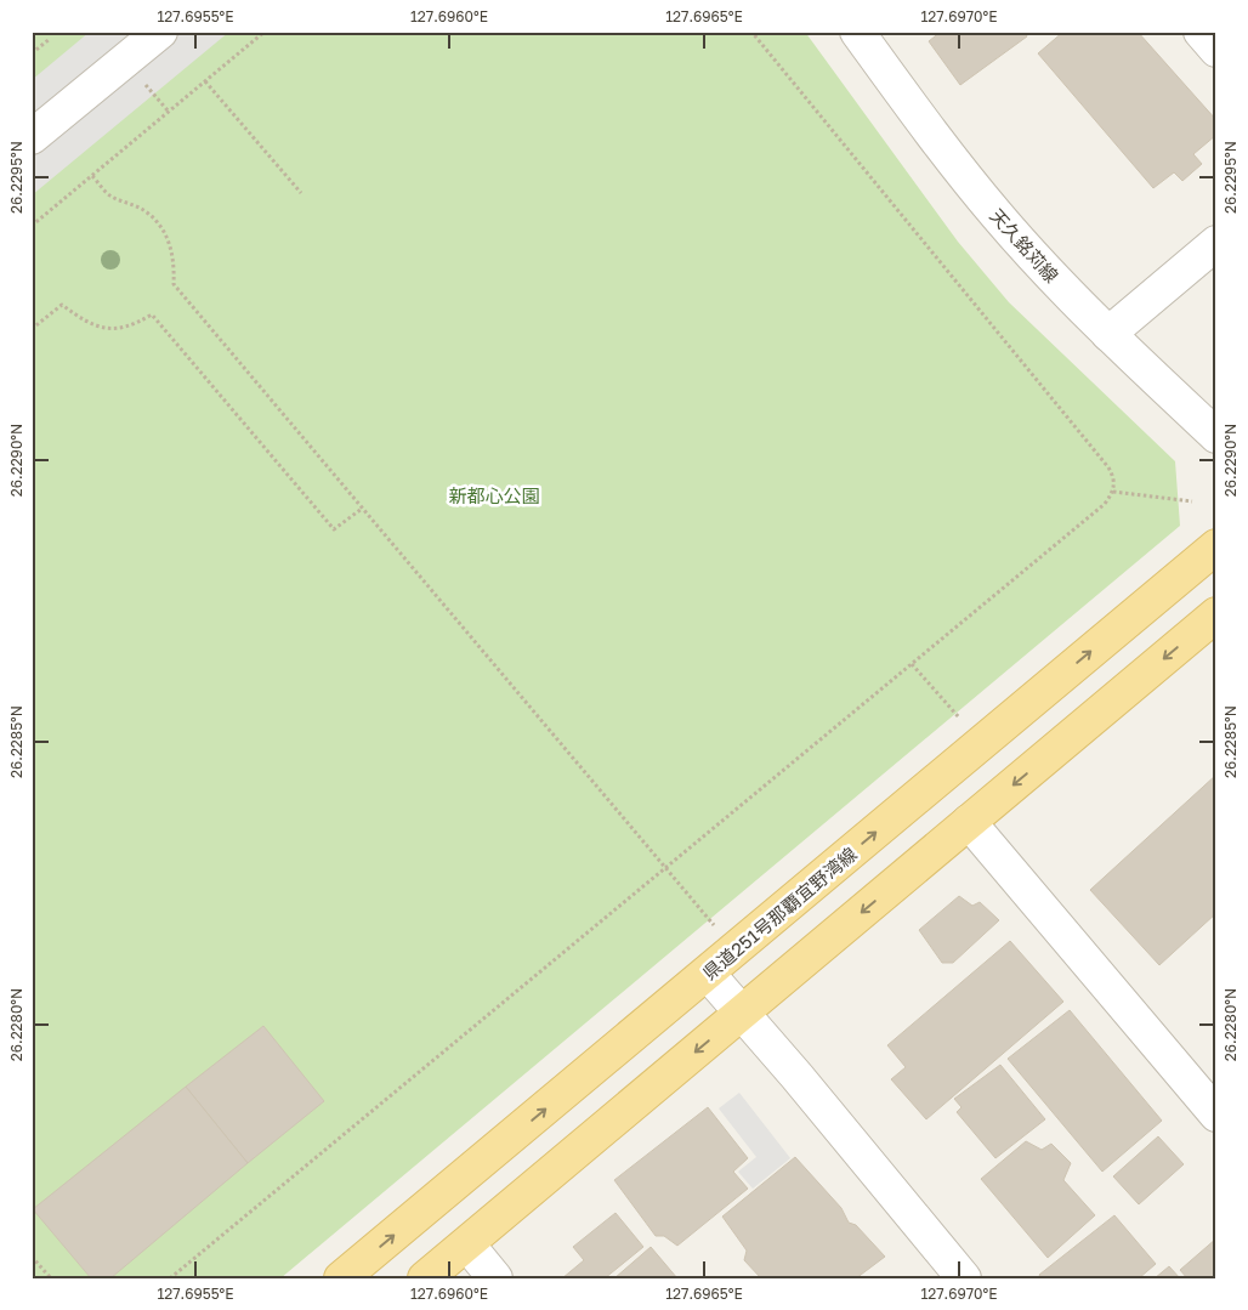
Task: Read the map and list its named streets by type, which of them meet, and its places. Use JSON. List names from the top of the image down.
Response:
{
  "streets": {
    "main road": ["県道251号那覇宜野湾線"],
    "street": ["天久銘苅線"]
  },
  "parks": ["新都心公園"],
  "coordinates": [
    "127.6955°E",
    "127.6960°E",
    "127.6965°E",
    "127.6970°E",
    "26.2295°N",
    "26.2290°N",
    "26.2285°N",
    "26.2280°N"
  ]
}
